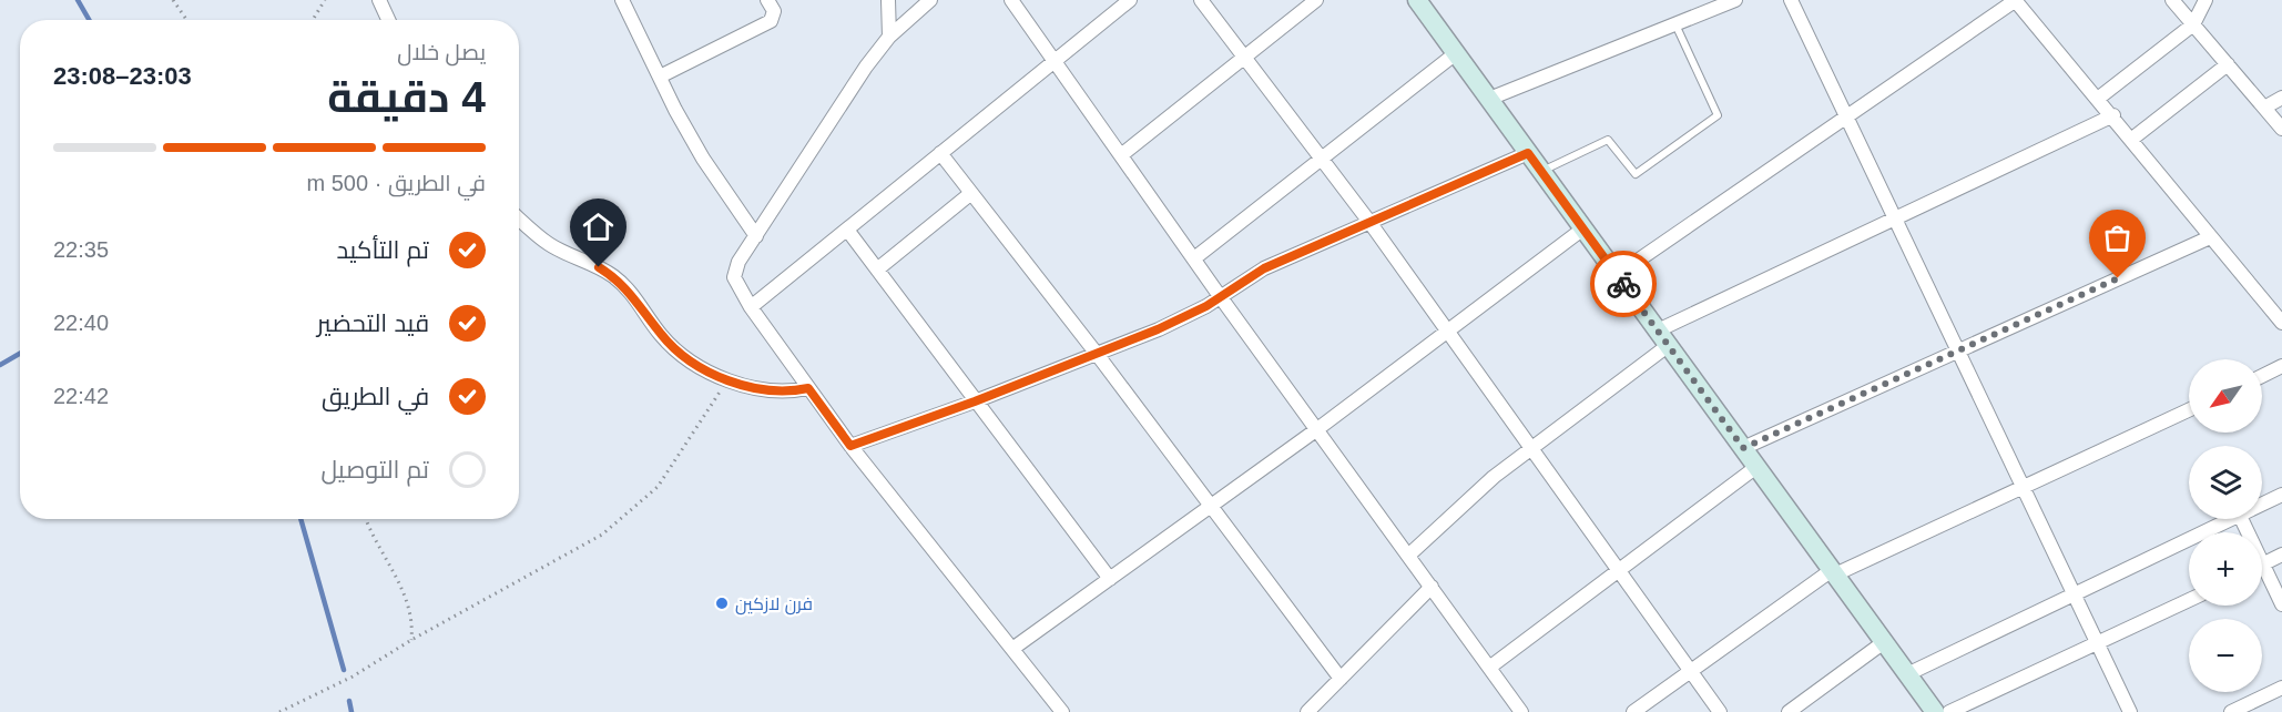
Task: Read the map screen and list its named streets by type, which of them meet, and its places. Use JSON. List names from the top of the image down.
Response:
{
  "places": ["فرن لازكين"],
  "north": "bottom left",
  "page": {
    "heading": ["4 دقيقة", "يصل خلال", "23:03–23:08"],
    "bar": "في الطريق · 500 m",
    "list": [
      ["تم التأكيد", "22:35"],
      ["قيد التحضير", "22:40"],
      ["في الطريق", "22:42"],
      "تم التوصيل"
    ],
    "map_buttons": ["+", "−"]
  }
}
